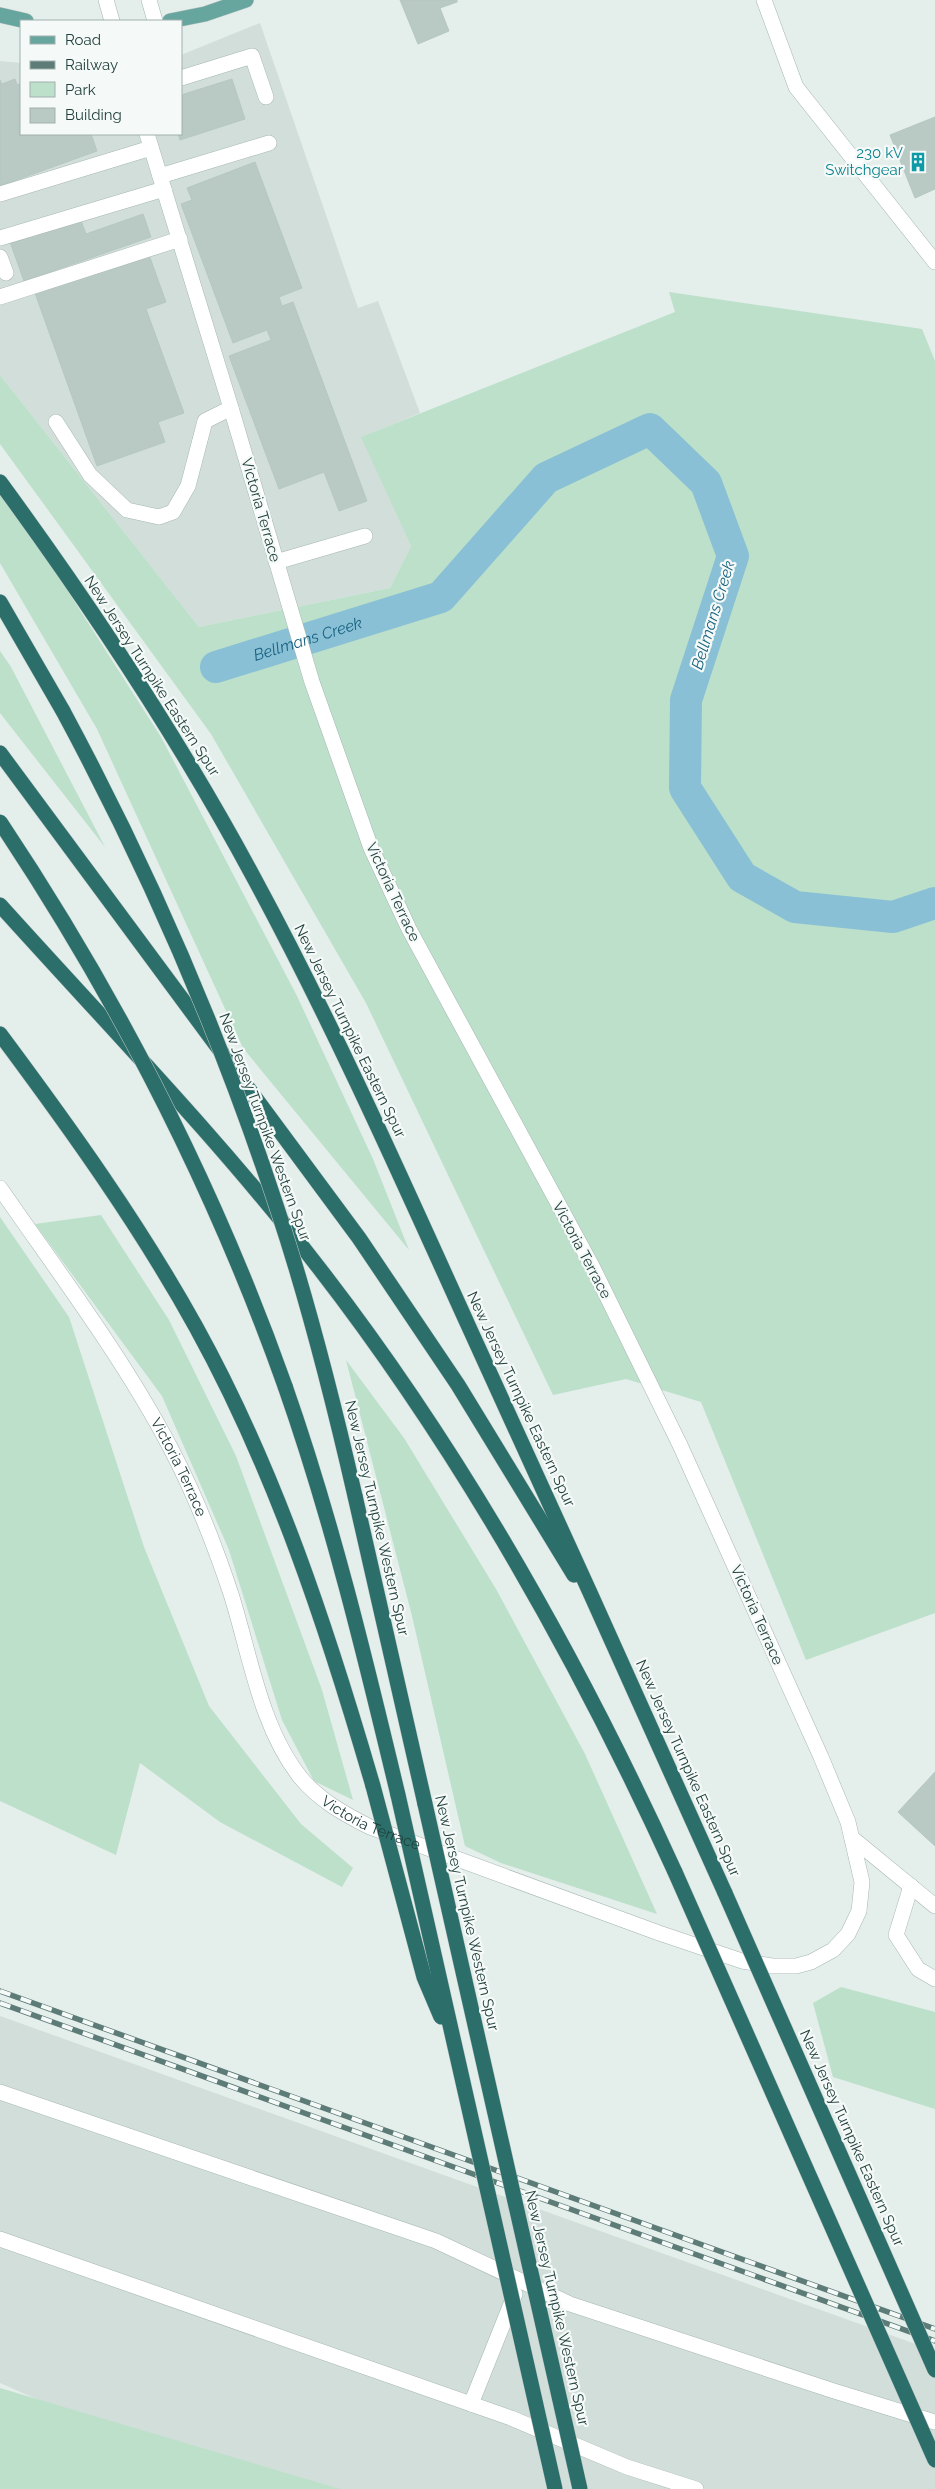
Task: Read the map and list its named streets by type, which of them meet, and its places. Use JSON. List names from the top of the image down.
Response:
{
  "streets": {
    "highway": ["New Jersey Turnpike Eastern Spur", "New Jersey Turnpike Western Spur"],
    "street": ["Victoria Terrace"]
  },
  "water": ["Bellmans Creek"],
  "places": {
    "building": ["230 kV Switchgear"]
  },
  "legend": [
    "Road",
    "Railway",
    "Park",
    "Building"
  ]
}
